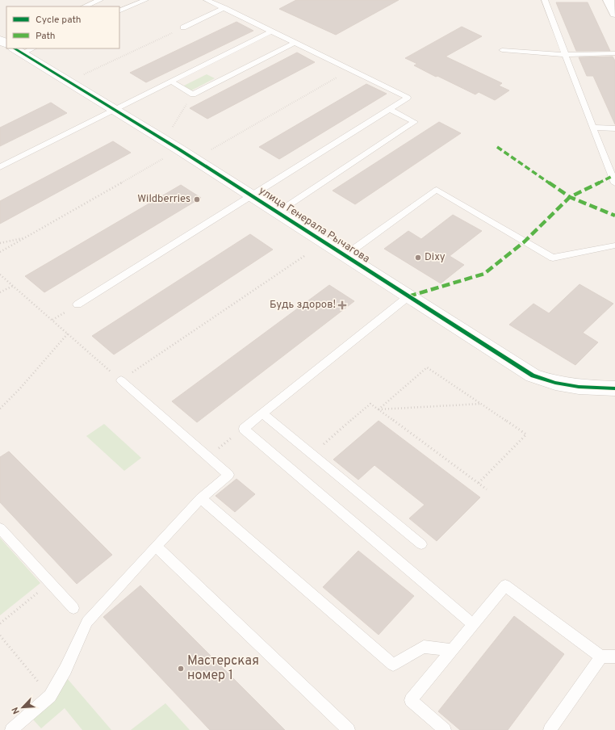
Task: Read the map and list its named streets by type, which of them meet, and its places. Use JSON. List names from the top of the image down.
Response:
{
  "streets": {
    "street": ["улица Генерала Рычагова"]
  },
  "places": {
    "other": ["Wildberries", "Dixy", "Мастерская номер 1"],
    "health": ["Будь здоров!"]
  },
  "legend": ["Cycle path", "Path"],
  "north": "bottom left"
}
